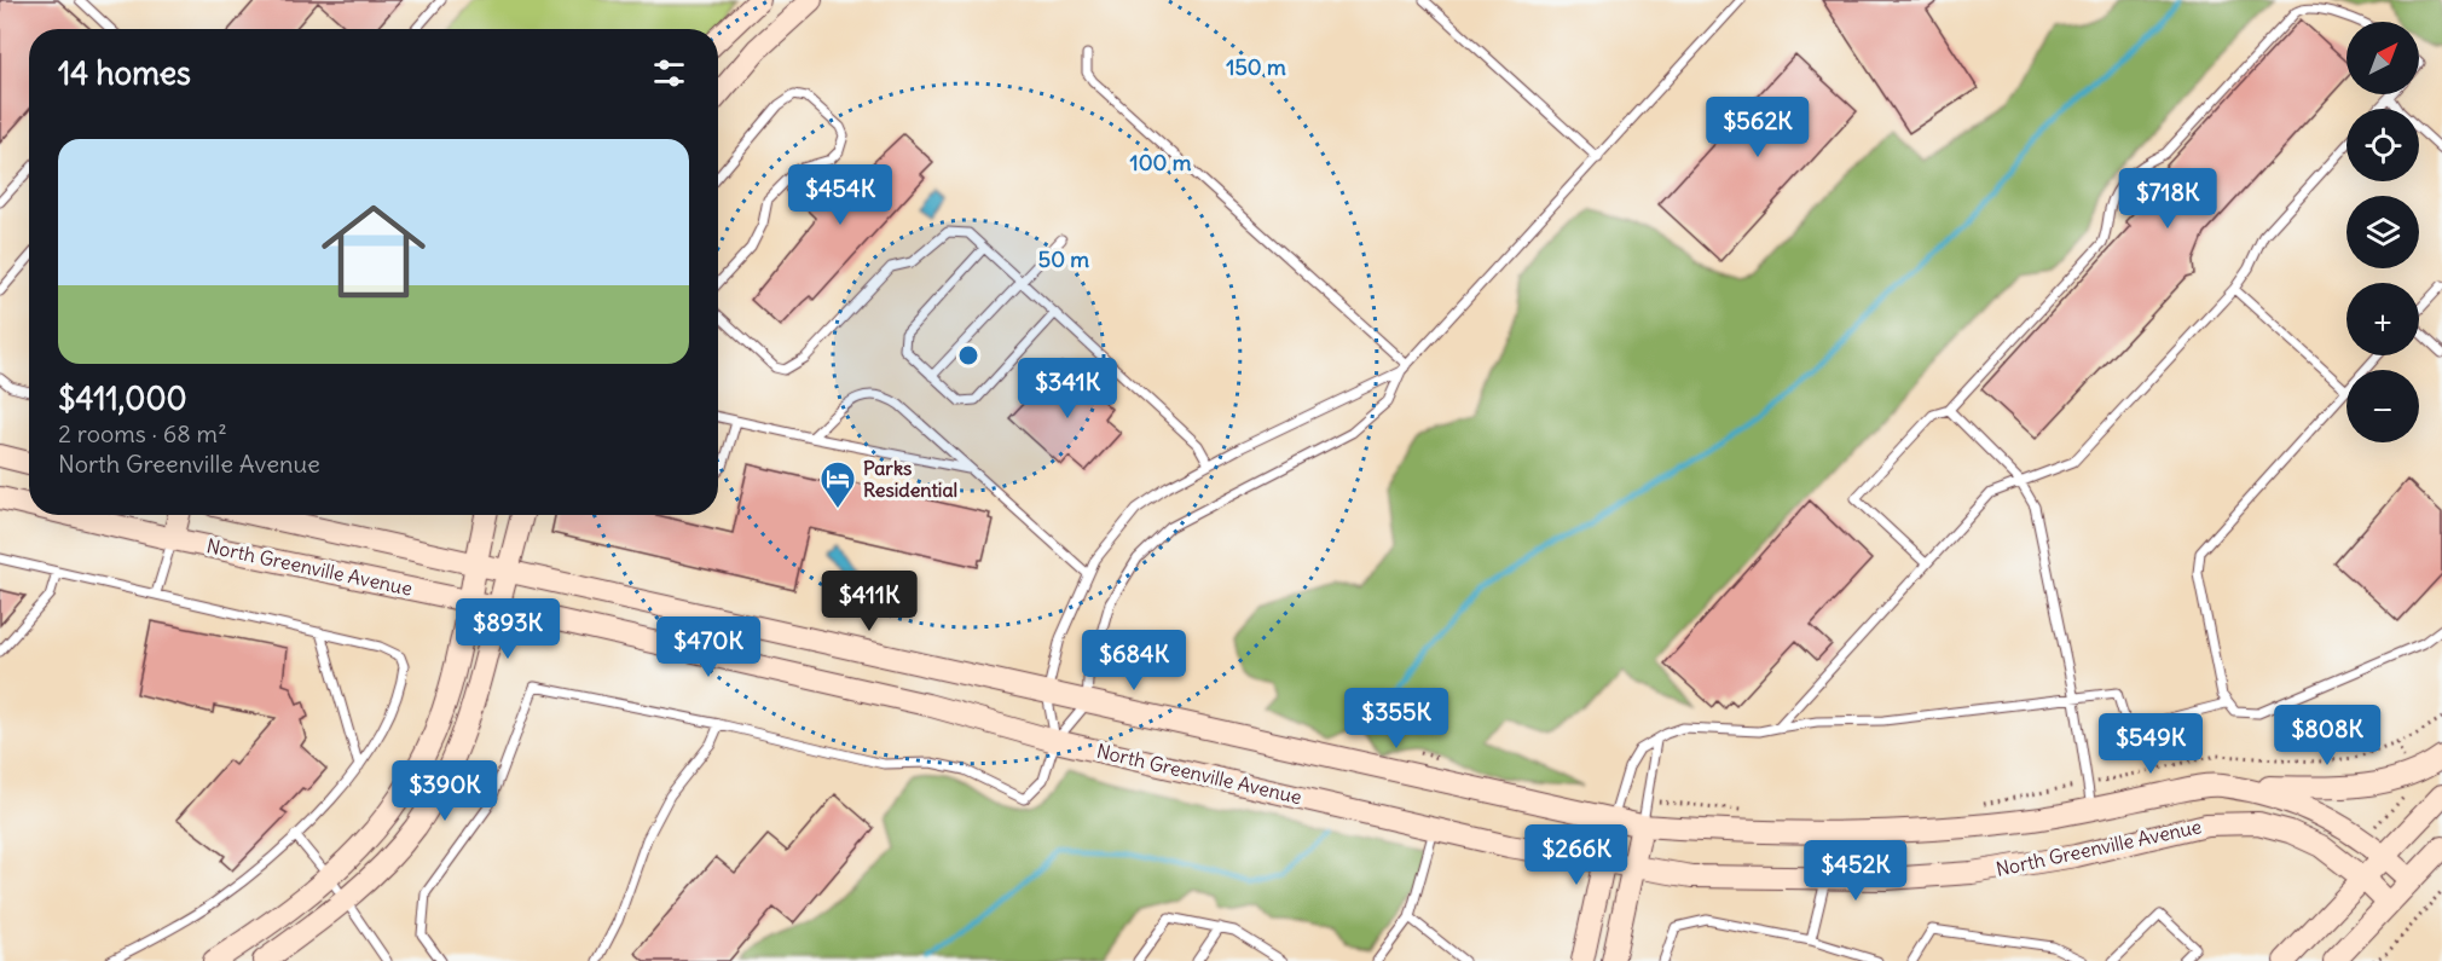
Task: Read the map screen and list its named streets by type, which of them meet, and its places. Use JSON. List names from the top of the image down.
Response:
{
  "streets": {
    "main road": ["North Greenville Avenue"]
  },
  "places": {
    "hotel": ["Parks Residential"]
  },
  "north": "top right",
  "page": {
    "map_buttons": ["+", "−"],
    "heading": "14 homes",
    "price": [
      "$562K",
      "$454K",
      "$718K",
      "$341K",
      "$411K",
      "$893K",
      "$470K",
      "$684K",
      "$355K",
      "$808K",
      "$549K",
      "$390K",
      "$266K",
      "$452K"
    ],
    "list": [
      {
        "name": "$411,000",
        "note": "2 rooms · 68 m² · North Greenville Avenue"
      }
    ]
  },
  "rings": ["150 m", "100 m", "50 m"]
}
